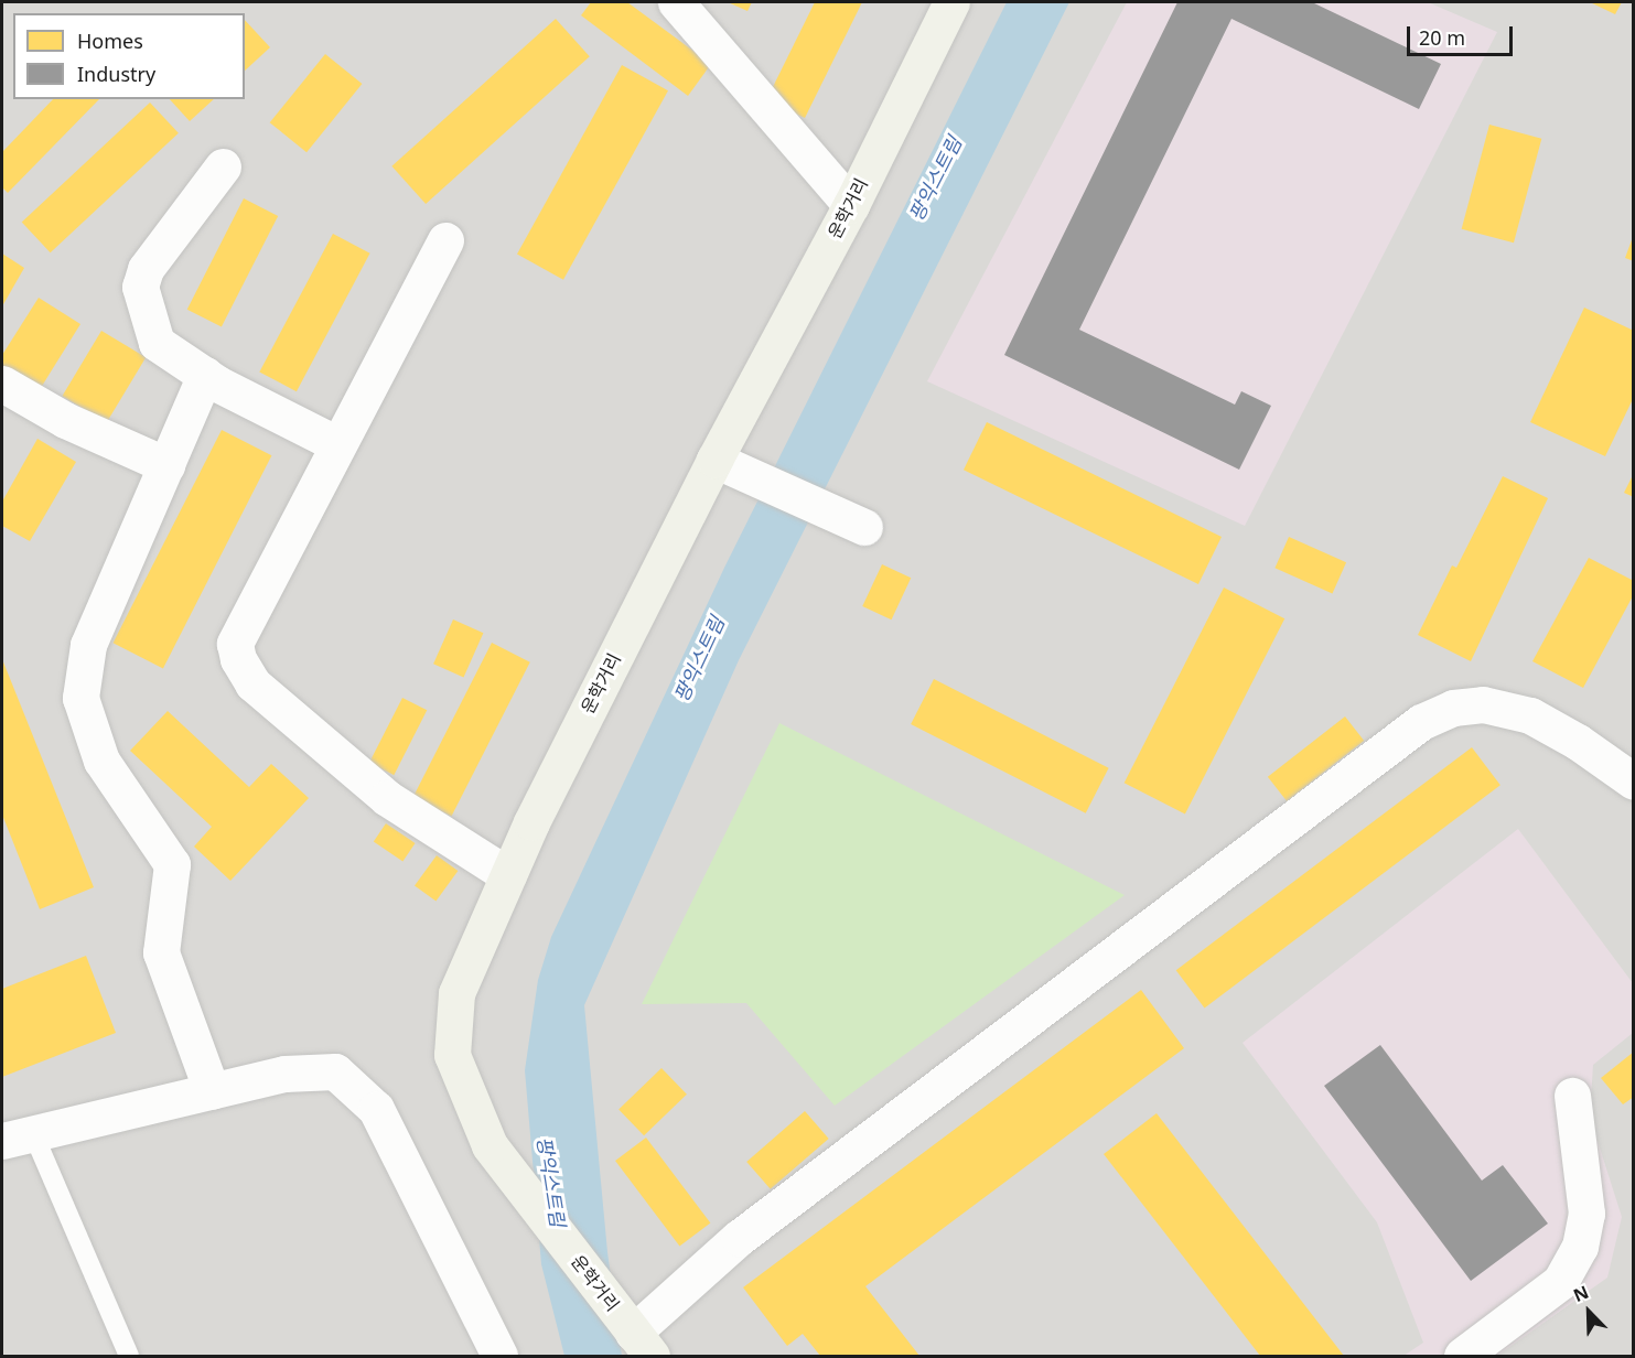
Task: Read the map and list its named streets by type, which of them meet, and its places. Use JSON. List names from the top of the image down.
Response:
{
  "streets": {
    "main road": ["운학거리"]
  },
  "water": ["팡익스트림"],
  "legend": ["Homes", "Industry"],
  "scale_bar": "20 m",
  "north": "top left"
}
